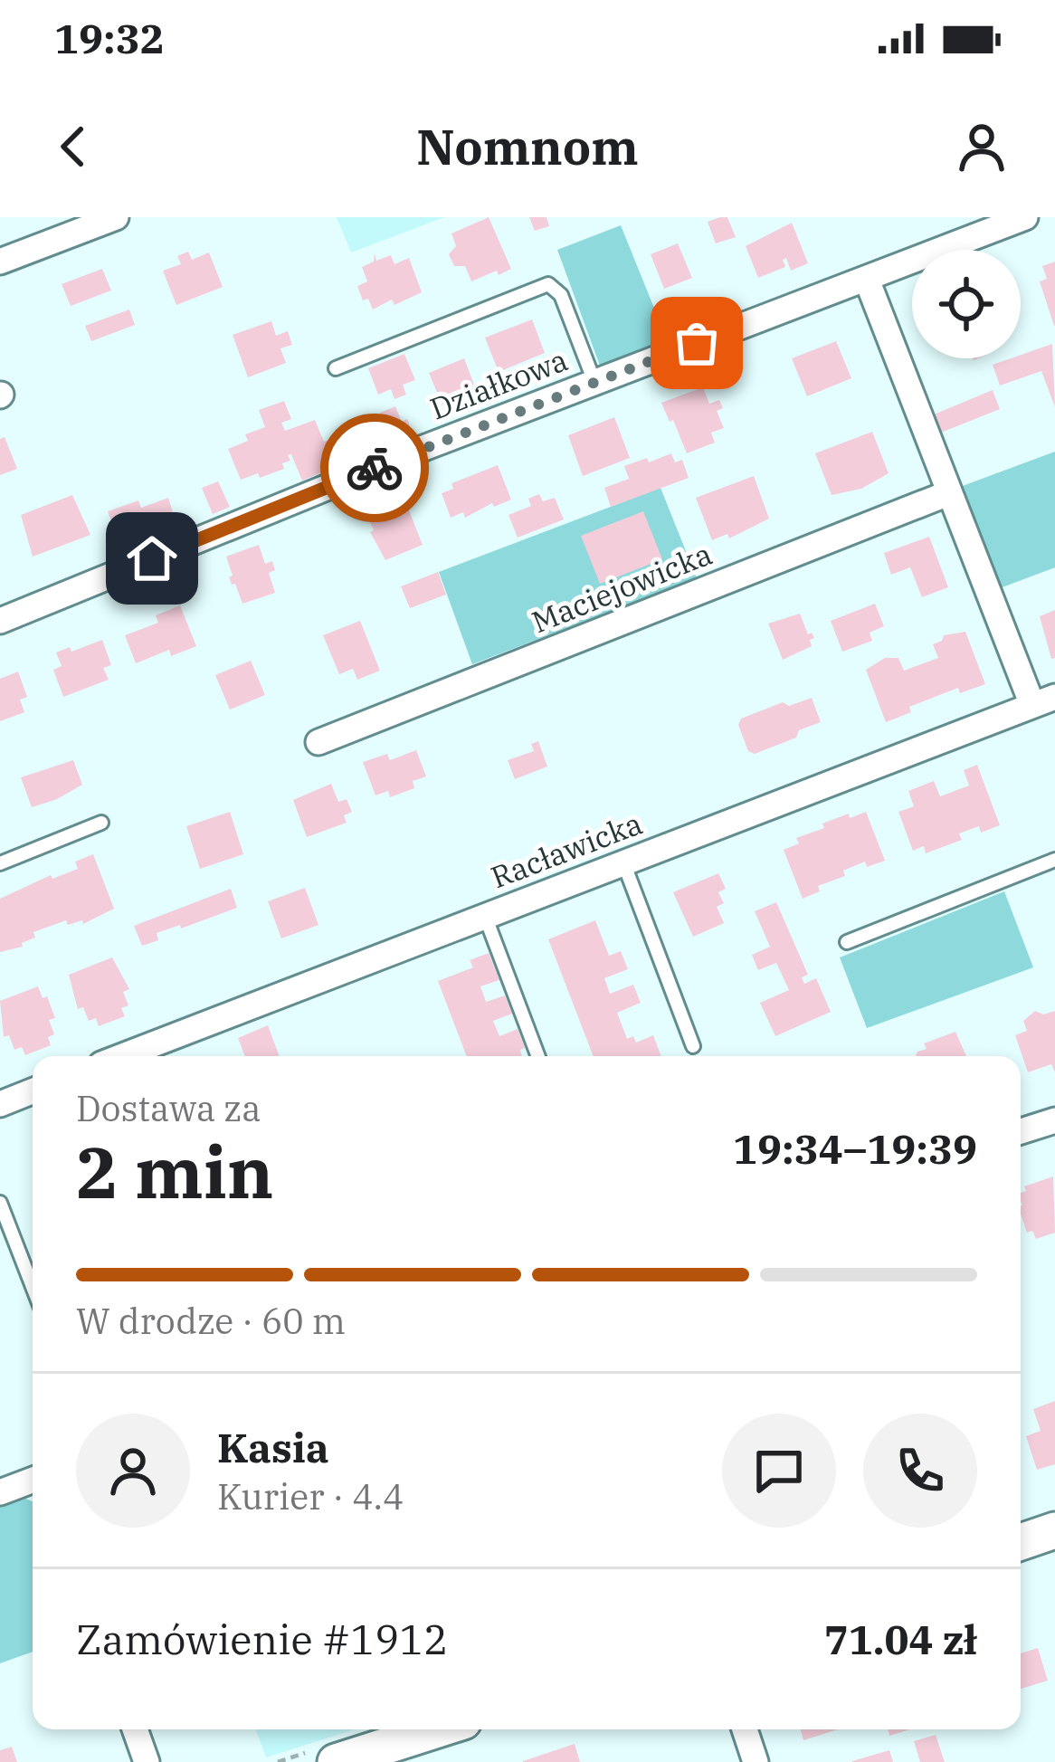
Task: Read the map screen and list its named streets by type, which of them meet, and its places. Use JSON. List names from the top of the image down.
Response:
{
  "streets": {
    "street": ["Działkowa", "Maciejowicka", "Racławicka"]
  },
  "page": {
    "status": "19:32",
    "header": "Nomnom",
    "heading": ["2 min", "Dostawa za", "19:34–19:39"],
    "panel": [
      "Kasia",
      "Kurier · 4.4",
      "Zamówienie #1912",
      "71.04 zł"
    ],
    "bar": "W drodze · 60 m"
  }
}
